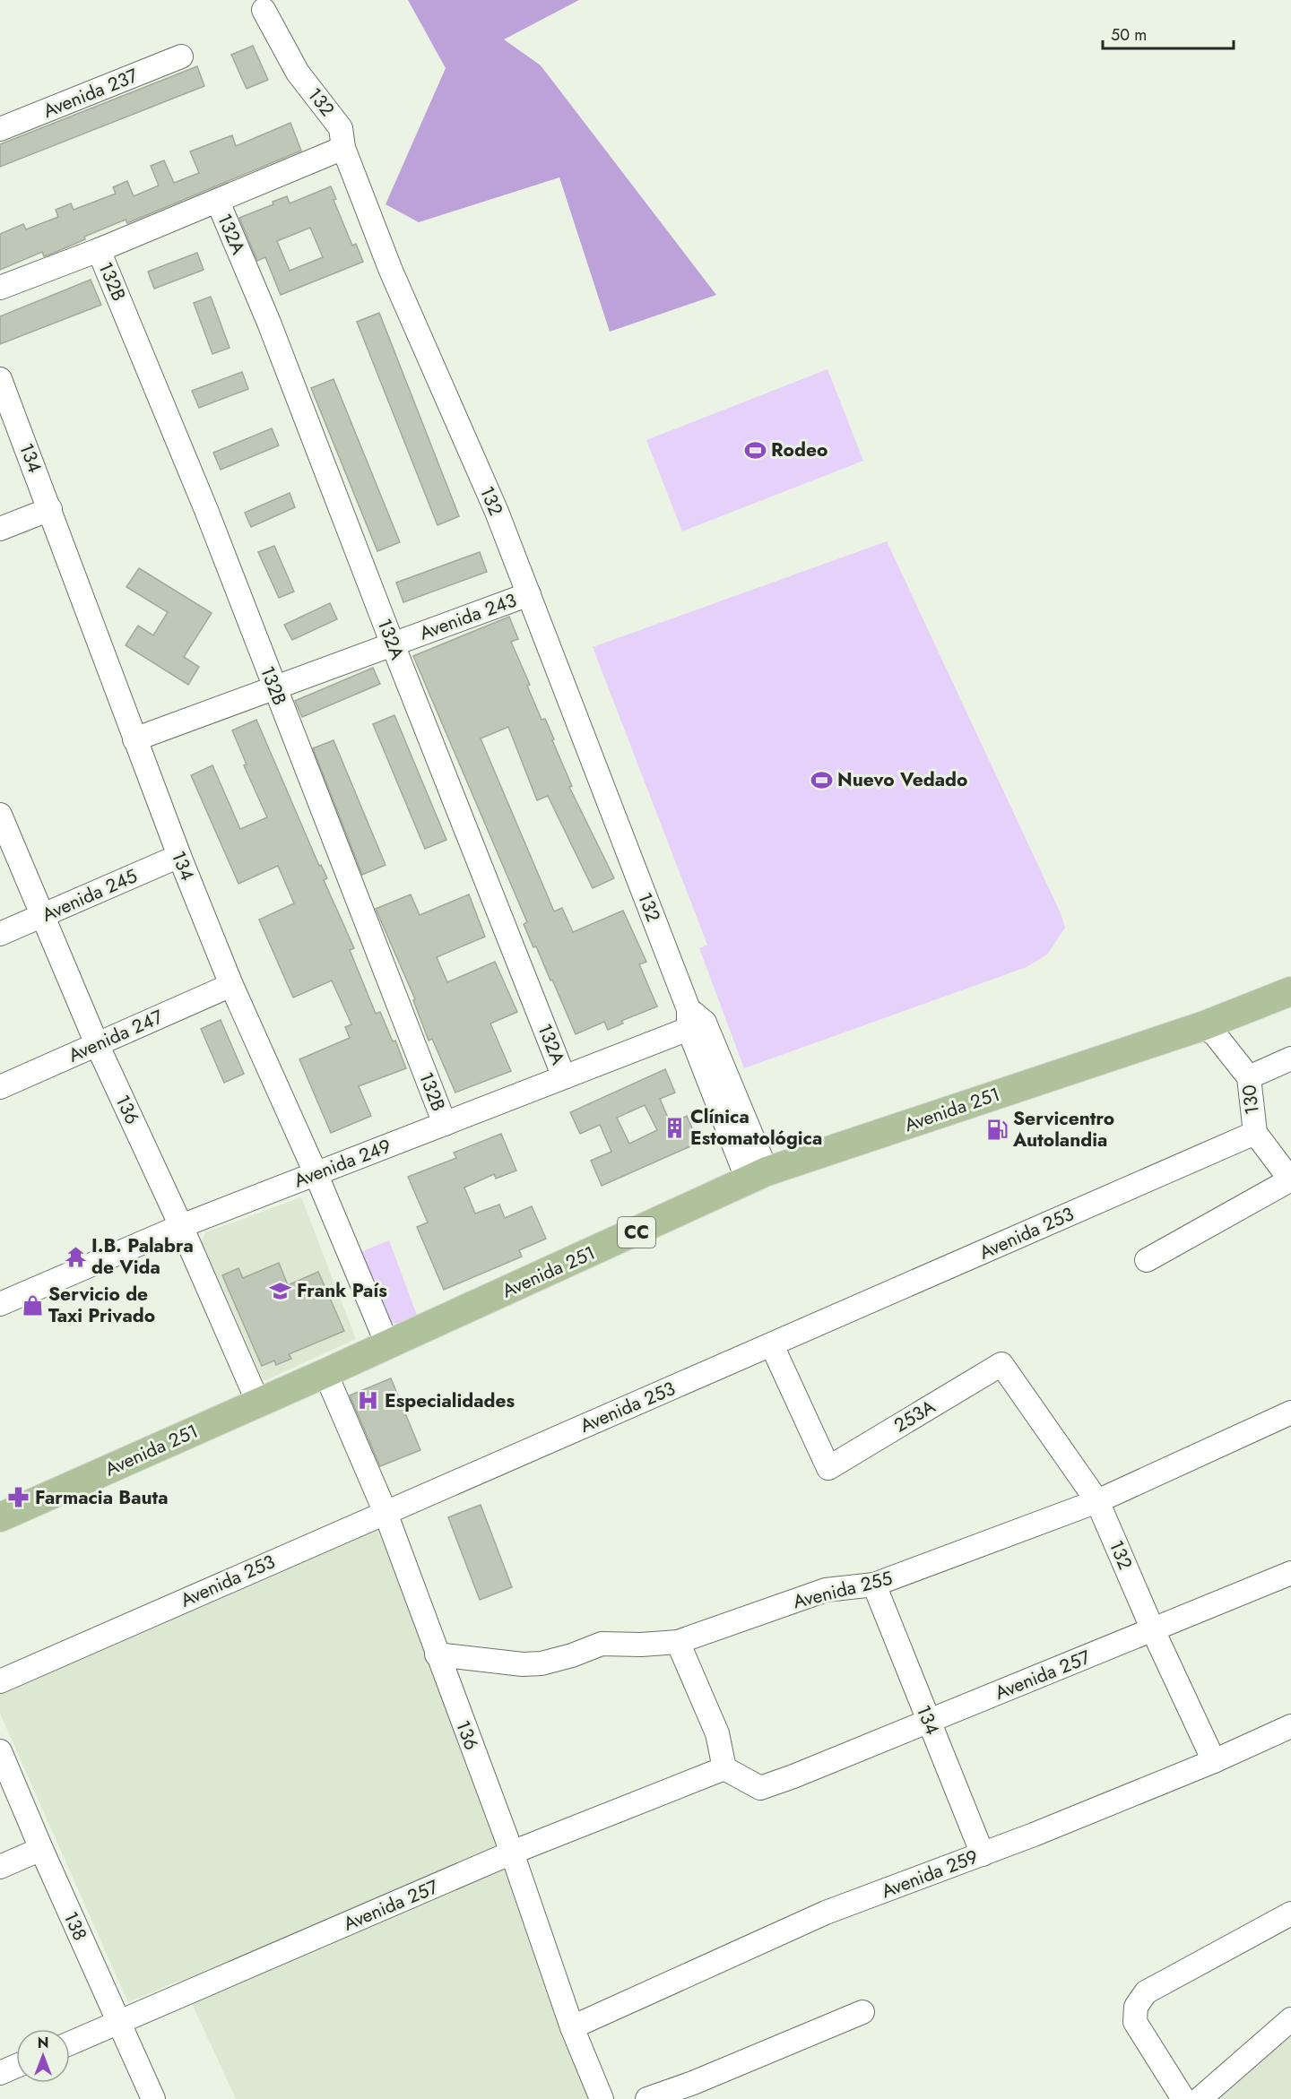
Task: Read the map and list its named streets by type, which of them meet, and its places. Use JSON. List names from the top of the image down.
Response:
{
  "streets": {
    "main road": ["Avenida 251", "CC"],
    "street": [
      "Avenida 237",
      "132",
      "132A",
      "132B",
      "134",
      "Avenida 243",
      "Avenida 245",
      "Avenida 247",
      "130",
      "136",
      "Avenida 249",
      "Avenida 253",
      "253A",
      "Avenida 255",
      "Avenida 257",
      "Avenida 259",
      "138"
    ]
  },
  "crossings": [
    ["132", "Avenida 243"],
    ["132", "Avenida 251"],
    ["132", "Avenida 249"],
    ["132", "253A"],
    ["132", "Avenida 255"],
    ["132", "Avenida 257"],
    ["132", "Avenida 259"],
    ["132A", "Avenida 243"],
    ["132A", "Avenida 249"],
    ["132B", "Avenida 243"],
    ["132B", "Avenida 249"],
    ["134", "Avenida 243"],
    ["134", "Avenida 245"],
    ["134", "Avenida 247"],
    ["134", "Avenida 251"],
    ["134", "Avenida 249"],
    ["134", "Avenida 255"],
    ["134", "Avenida 257"],
    ["134", "Avenida 259"],
    ["Avenida 245", "136"],
    ["Avenida 247", "136"],
    ["130", "Avenida 251"],
    ["130", "Avenida 253"],
    ["136", "Avenida 251"],
    ["136", "Avenida 249"],
    ["136", "Avenida 253"],
    ["136", "Avenida 255"],
    ["136", "Avenida 257"],
    ["136", "Avenida 259"],
    ["Avenida 253", "253A"],
    ["Avenida 257", "138"]
  ],
  "places": {
    "sports": ["Rodeo", "Nuevo Vedado"],
    "building": ["Clínica Estomatológica"],
    "fuel station": ["Servicentro Autolandia"],
    "temple": ["I.B. Palabra de Vida"],
    "school or university": ["Frank País"],
    "shop": ["Servicio de Taxi Privado"],
    "hospital": ["Especialidades"],
    "pharmacy": ["Farmacia Bauta"]
  },
  "scale_bar": "50 m",
  "north": "top"
}
